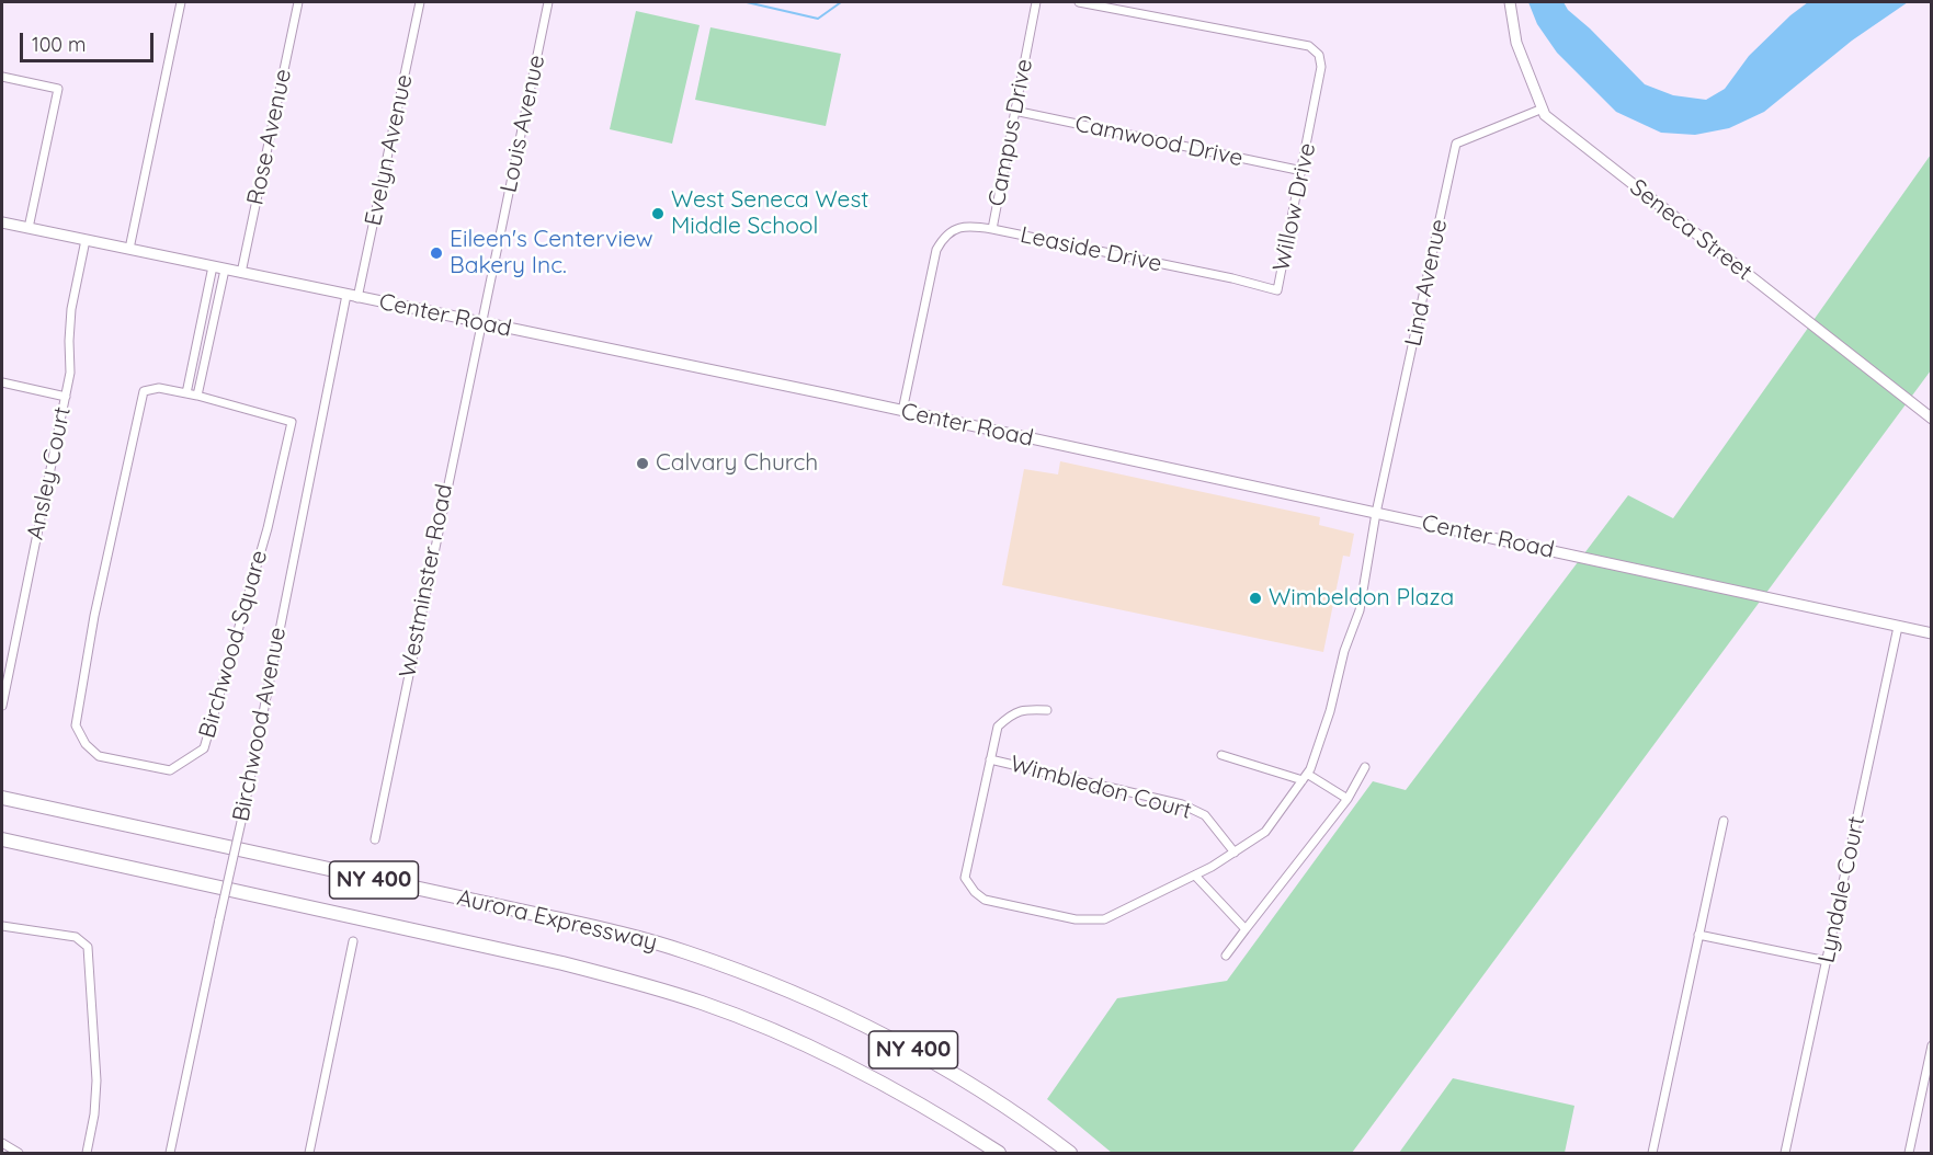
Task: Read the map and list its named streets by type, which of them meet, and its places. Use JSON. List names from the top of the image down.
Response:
{
  "streets": {
    "highway": ["NY 400", "Aurora Expressway"],
    "main road": ["Seneca Street", "Center Road"],
    "street": [
      "Louis Avenue",
      "Campus Drive",
      "Rose Avenue",
      "Camwood Drive",
      "Evelyn Avenue",
      "Willow Drive",
      "Leaside Drive",
      "Lind Avenue",
      "Ansley Court",
      "Westminster Road",
      "Birchwood Square",
      "Birchwood Avenue",
      "Wimbledon Court",
      "Lyndale Court"
    ]
  },
  "crossings": [
    ["Louis Avenue", "Center Road"],
    ["Louis Avenue", "Westminster Road"],
    ["Campus Drive", "Camwood Drive"],
    ["Campus Drive", "Leaside Drive"],
    ["Campus Drive", "Center Road"],
    ["Rose Avenue", "Center Road"],
    ["Camwood Drive", "Willow Drive"],
    ["Evelyn Avenue", "Center Road"],
    ["Willow Drive", "Leaside Drive"],
    ["Seneca Street", "Lind Avenue"],
    ["Lind Avenue", "Center Road"],
    ["Lind Avenue", "Wimbledon Court"],
    ["Center Road", "Ansley Court"],
    ["Center Road", "Westminster Road"],
    ["Center Road", "Birchwood Avenue"],
    ["Center Road", "Wimbledon Court"],
    ["Center Road", "Lyndale Court"]
  ],
  "places": [
    "West Seneca West Middle School",
    "Eileen's Centerview Bakery Inc.",
    "Calvary Church",
    "Wimbeldon Plaza"
  ],
  "scale_bar": "100 m"
}
